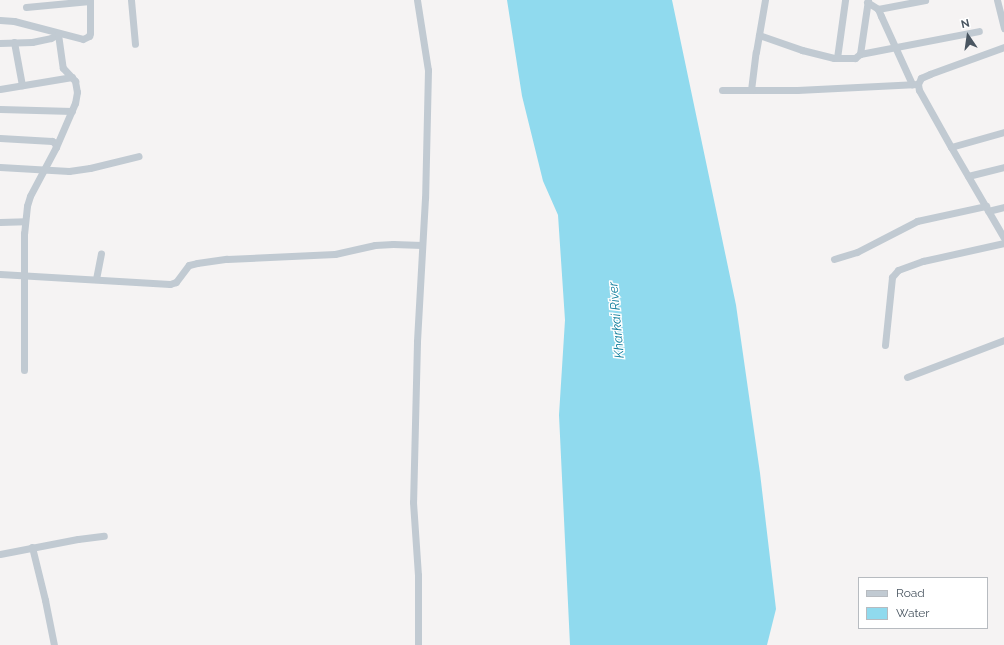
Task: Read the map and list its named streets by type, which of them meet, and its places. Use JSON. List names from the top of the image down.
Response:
{
  "water": ["Kharkai River"],
  "legend": ["Road", "Water"],
  "north": "top"
}
